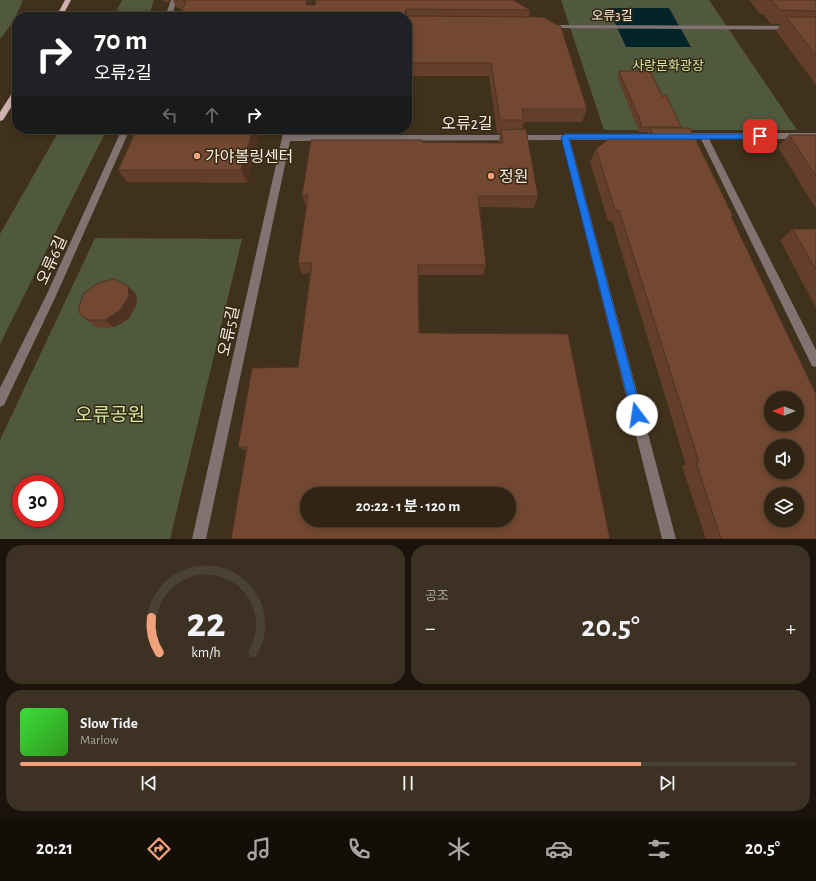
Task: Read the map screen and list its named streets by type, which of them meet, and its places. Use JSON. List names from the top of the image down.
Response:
{
  "streets": {
    "street": [
      "오류3길",
      "오류2길",
      "오류6길",
      "오류5길"
    ]
  },
  "crossings": [
    ["오류2길", "오류5길"]
  ],
  "parks": ["사랑문화광장", "오류공원"],
  "places": ["가야볼링센터", "정원"],
  "north": "left",
  "page": {
    "turn": ["70 m", "오류2길"],
    "limit": "30",
    "trip": "20:22 · 1 분 · 120 m",
    "tile": "공조",
    "heat": ["−", "20.5°", "+"],
    "song": ["Slow Tide", "Marlow"],
    "tabs": ["20:21", "20.5°"],
    "gauge": ["22", "km/h"]
  }
}
